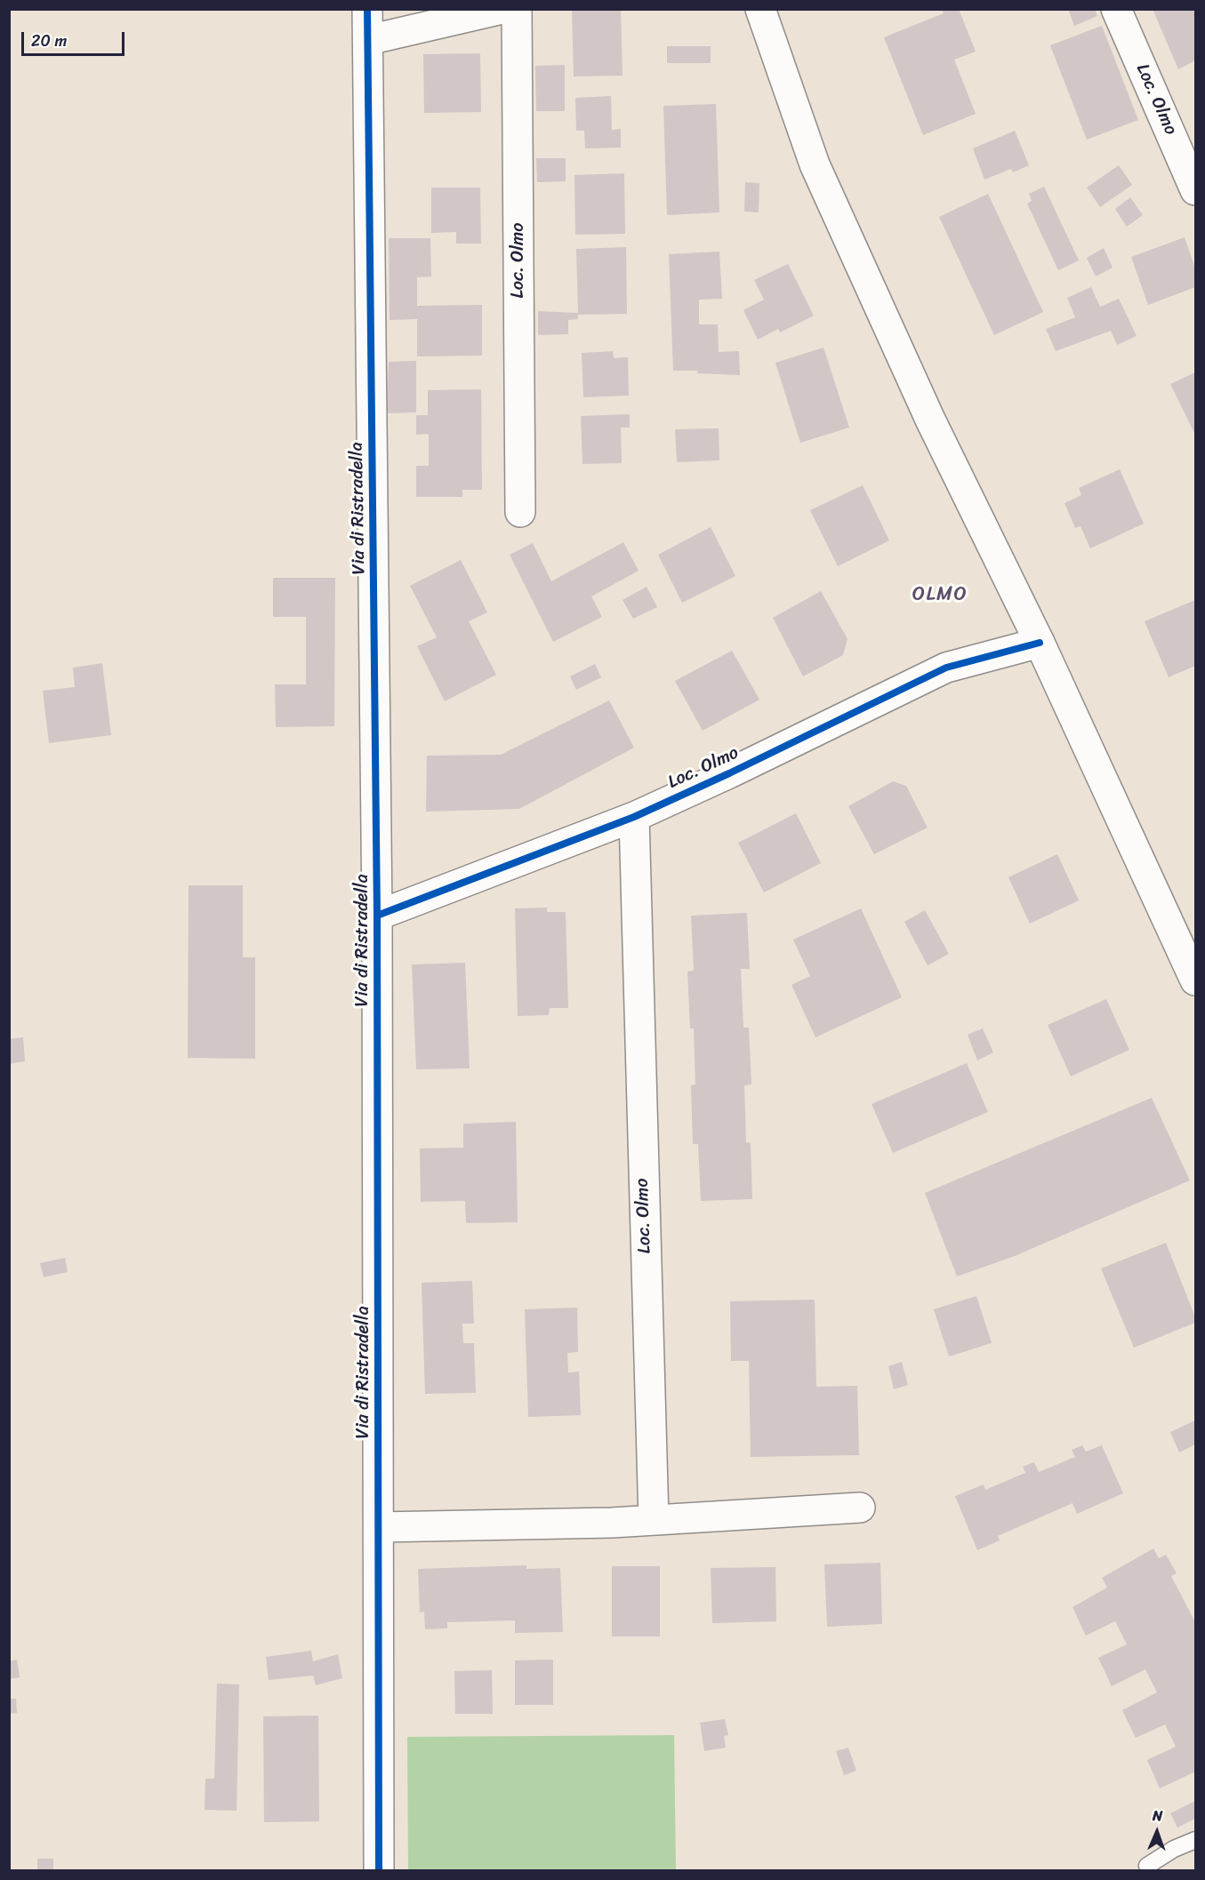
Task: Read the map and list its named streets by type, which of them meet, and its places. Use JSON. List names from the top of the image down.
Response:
{
  "streets": {
    "street": ["Loc. Olmo", "Via di Ristradella"]
  },
  "crossings": [
    ["Loc. Olmo", "Via di Ristradella"]
  ],
  "districts": ["OLMO"],
  "scale_bar": "20 m",
  "north": "top"
}
